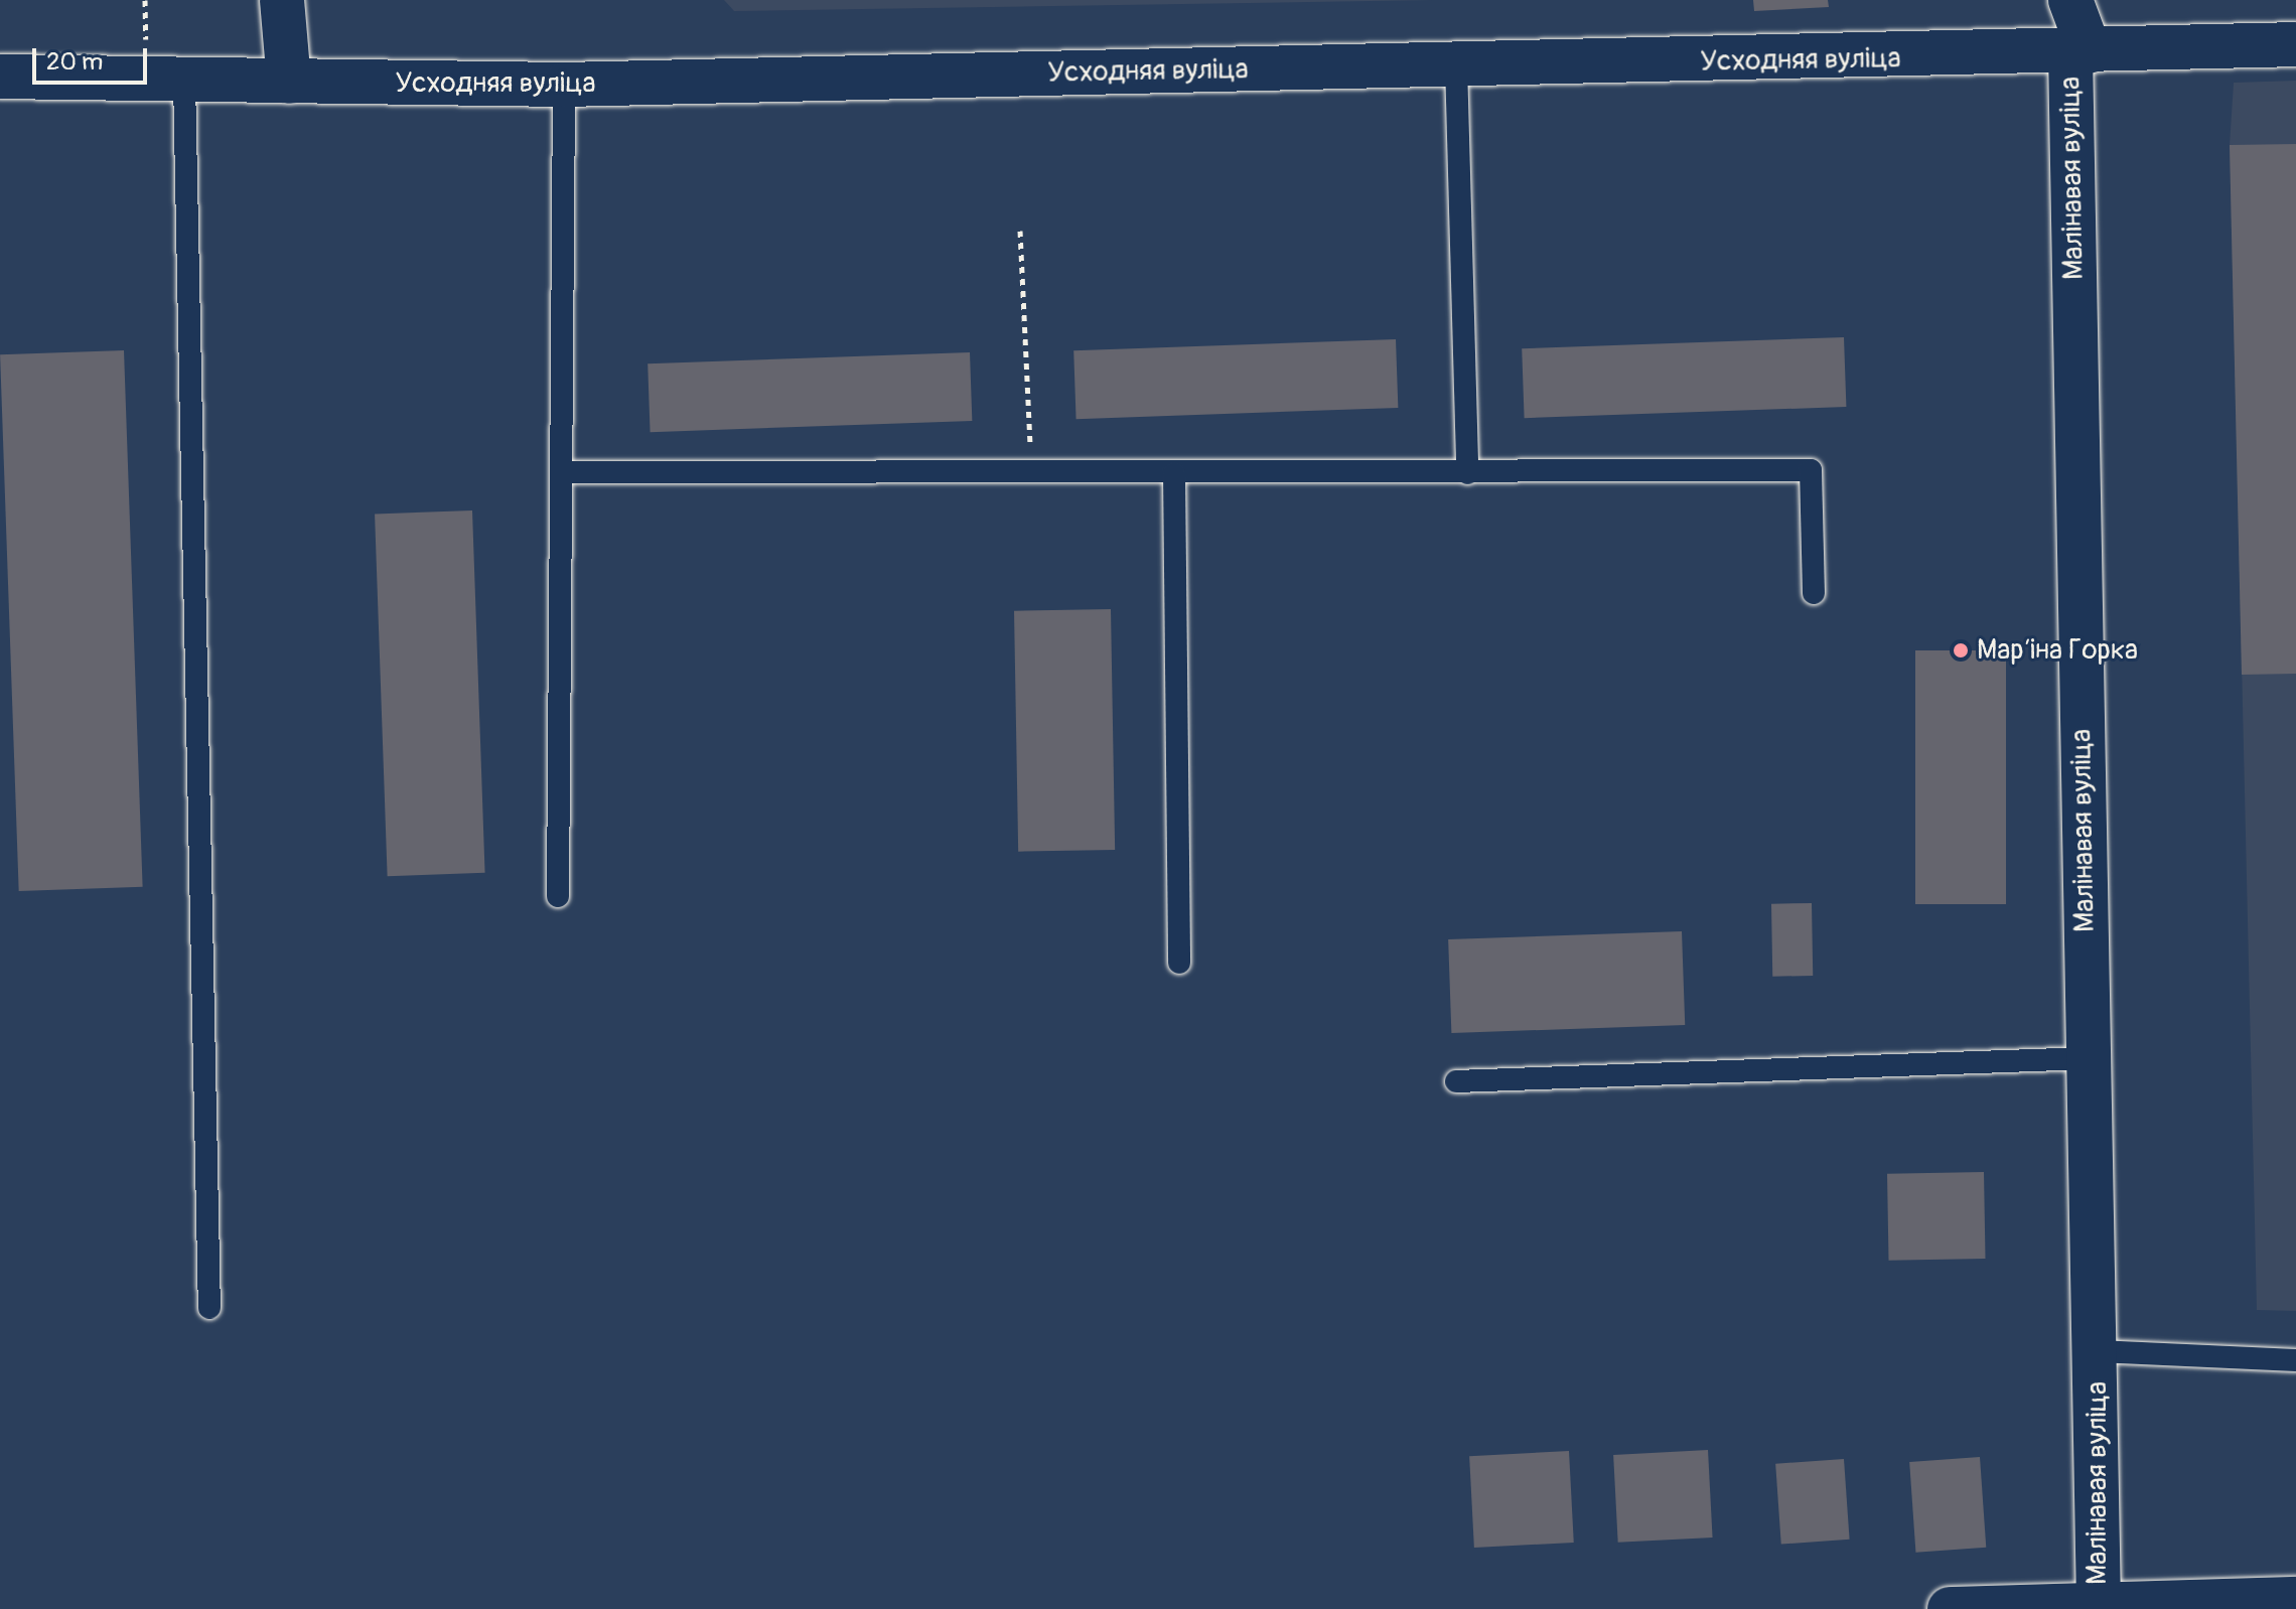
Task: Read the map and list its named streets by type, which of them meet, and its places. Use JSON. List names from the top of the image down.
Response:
{
  "streets": {
    "street": ["Усходняя вуліца", "Малінавая вуліца"]
  },
  "crossings": [
    ["Усходняя вуліца", "Малінавая вуліца"]
  ],
  "places": ["Марʼіна Горка"],
  "scale_bar": "20 m"
}
